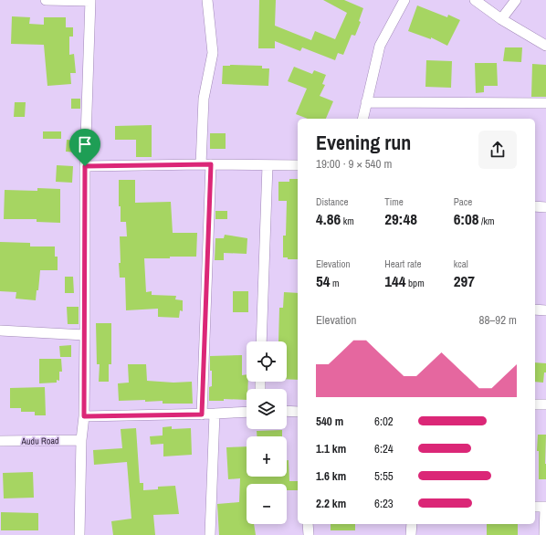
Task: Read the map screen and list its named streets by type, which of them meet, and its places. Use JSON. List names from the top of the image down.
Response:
{
  "streets": {
    "street": ["Audu Road"]
  },
  "page": {
    "heading": ["Evening run", "19:00 · 9 × 540 m"],
    "stats": [
      ["Distance", "4.86 km"],
      ["Time", "29:48"],
      ["Pace", "6:08 /km"],
      ["Elevation", "54 m"],
      ["Heart rate", "144 bpm"],
      ["kcal", "297"]
    ],
    "chart": ["Elevation", "88–92 m"],
    "map_buttons": ["+", "−"],
    "list": [
      {
        "name": "540 m",
        "note": "6:02"
      },
      {
        "name": "1.1 km",
        "note": "6:24"
      },
      {
        "name": "1.6 km",
        "note": "5:55"
      },
      {
        "name": "2.2 km",
        "note": "6:23"
      }
    ]
  }
}
